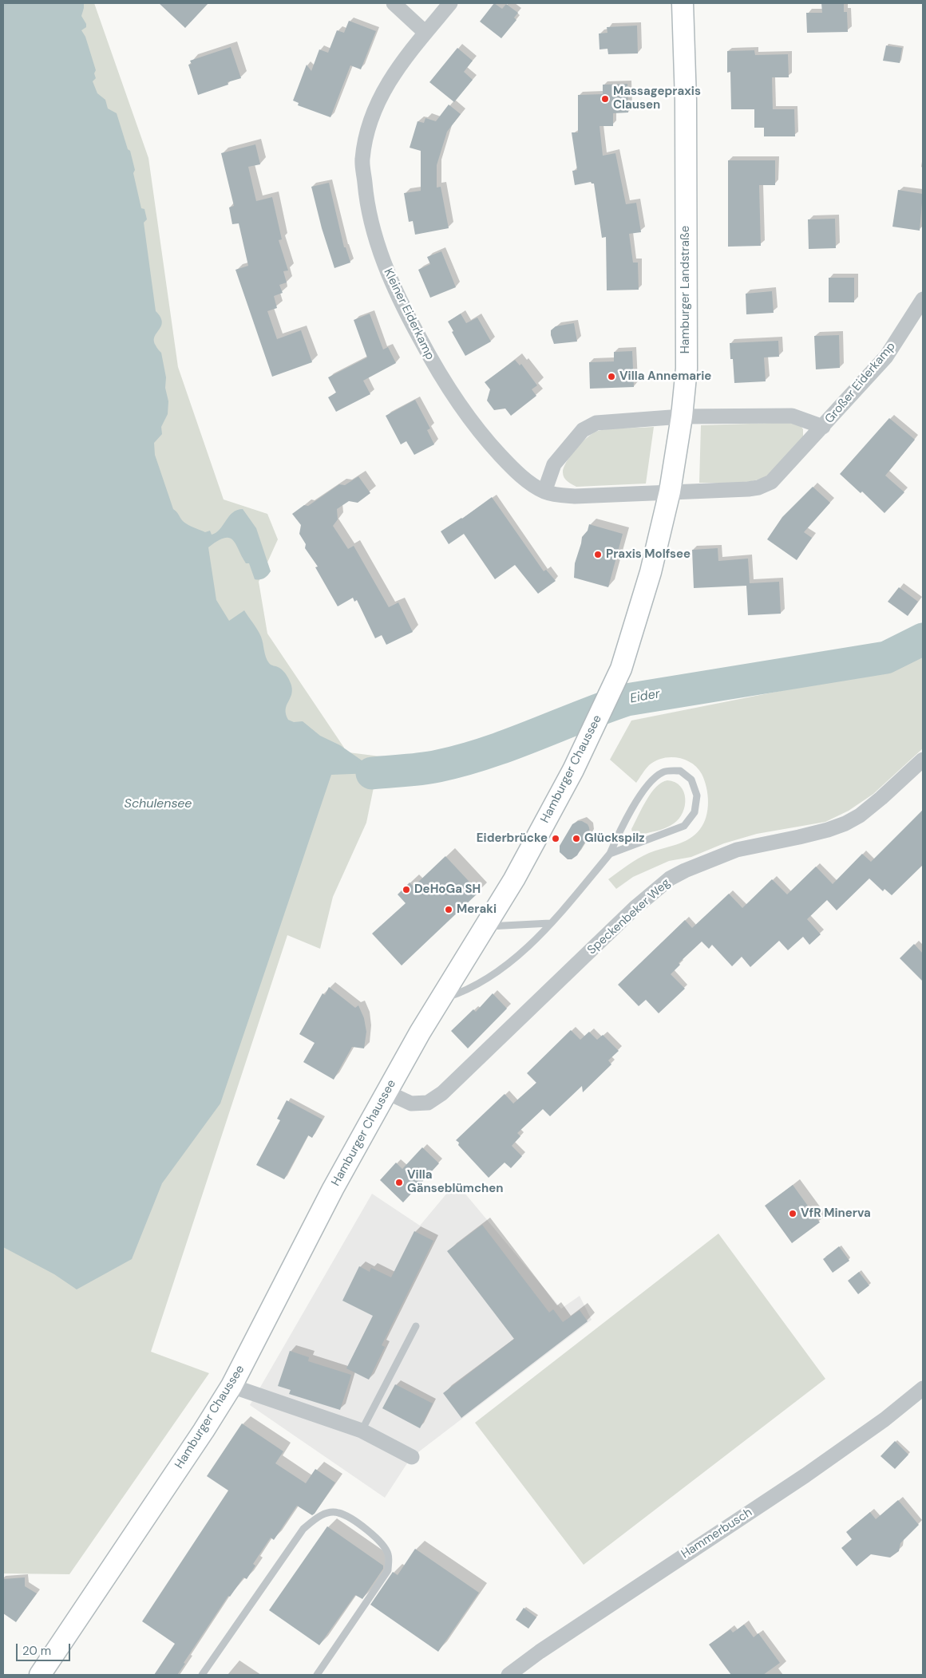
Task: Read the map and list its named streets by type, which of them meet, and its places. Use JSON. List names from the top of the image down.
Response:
{
  "streets": {
    "main road": ["Hamburger Landstraße", "Hamburger Chaussee"],
    "street": [
      "Kleiner Eiderkamp",
      "Großer Eiderkamp",
      "Speckenbeker Weg",
      "Hammerbusch"
    ]
  },
  "crossings": [
    ["Hamburger Landstraße", "Kleiner Eiderkamp"],
    ["Hamburger Landstraße", "Großer Eiderkamp"],
    ["Hamburger Landstraße", "Hamburger Chaussee"],
    ["Kleiner Eiderkamp", "Großer Eiderkamp"],
    ["Hamburger Chaussee", "Speckenbeker Weg"]
  ],
  "water": ["Eider", "Schulensee"],
  "places": [
    "Massagepraxis Clausen",
    "Villa Annemarie",
    "Praxis Molfsee",
    "Eiderbrücke",
    "Glückspilz",
    "DeHoGa SH",
    "Meraki",
    "Villa Gänseblümchen",
    "VfR Minerva"
  ],
  "scale_bar": "20 m"
}
